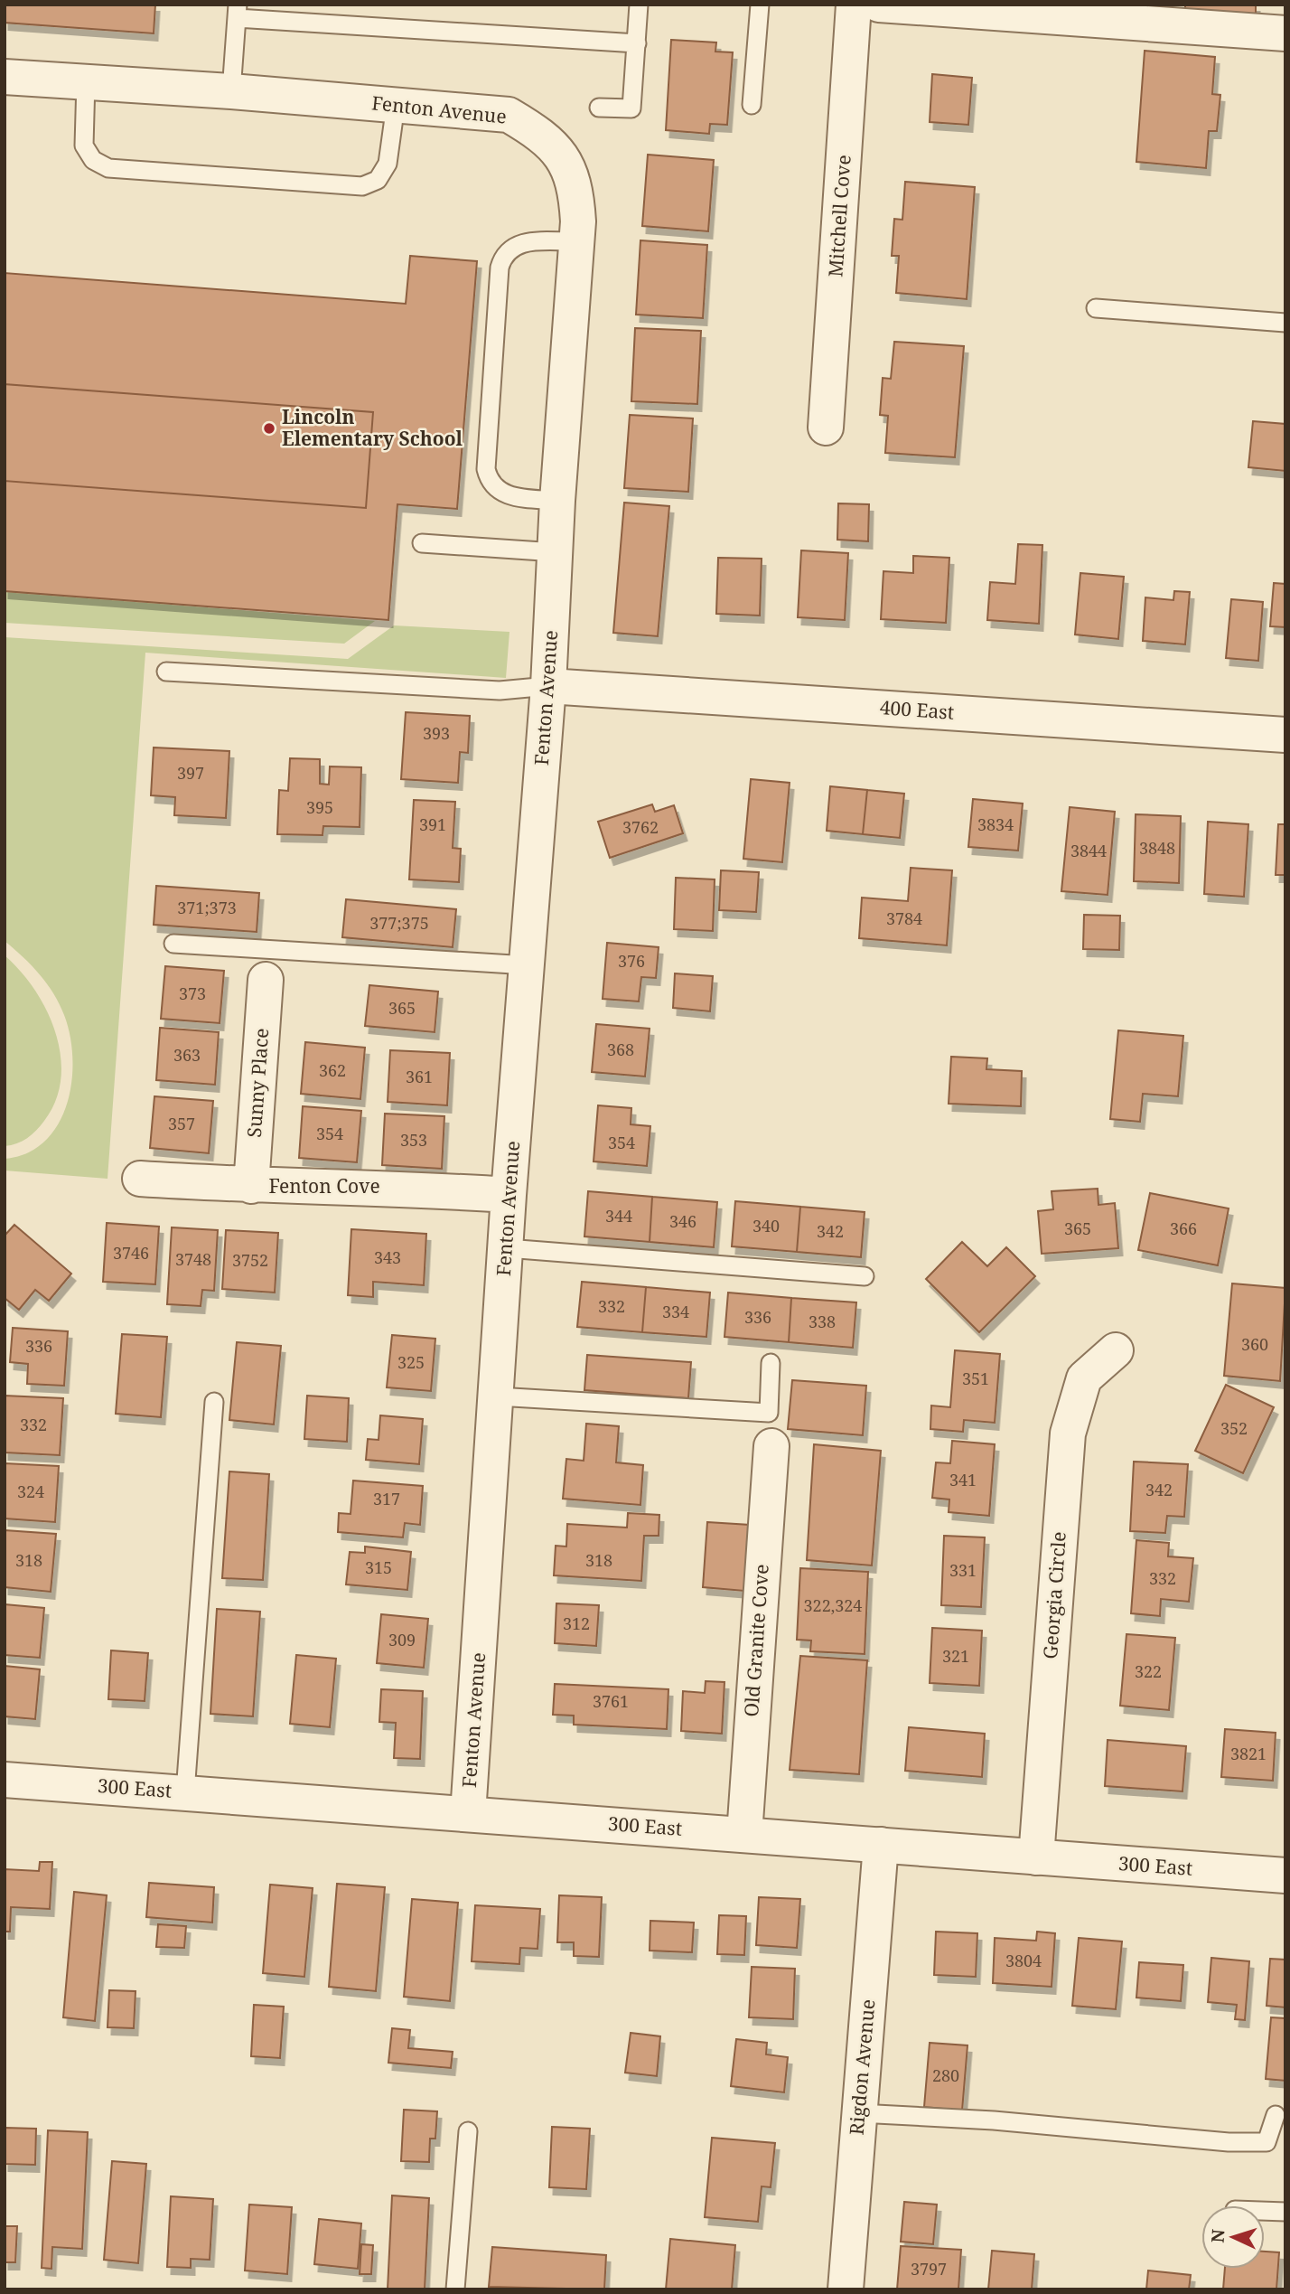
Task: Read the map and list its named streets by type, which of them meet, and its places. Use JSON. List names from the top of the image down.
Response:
{
  "streets": {
    "street": [
      "Fenton Avenue",
      "Mitchell Cove",
      "400 East",
      "Sunny Place",
      "Fenton Cove",
      "Georgia Circle",
      "Old Granite Cove",
      "300 East",
      "Rigdon Avenue"
    ]
  },
  "crossings": [
    ["Fenton Avenue", "400 East"],
    ["Fenton Avenue", "Fenton Cove"],
    ["Fenton Avenue", "300 East"],
    ["Sunny Place", "Fenton Cove"],
    ["Georgia Circle", "300 East"],
    ["Old Granite Cove", "300 East"],
    ["300 East", "Rigdon Avenue"]
  ],
  "places": ["Lincoln Elementary School"],
  "house_numbers": [
    "393",
    "397",
    "395",
    "391",
    "3834",
    "3762",
    "3848",
    "3844",
    "371;373",
    "3784",
    "377;375",
    "376",
    "373",
    "365",
    "368",
    "363",
    "362",
    "361",
    "357",
    "354",
    "353",
    "354",
    "344",
    "346",
    "340",
    "365",
    "366",
    "342",
    "3746",
    "343",
    "3748",
    "3752",
    "332",
    "334",
    "336",
    "338",
    "360",
    "336",
    "325",
    "351",
    "332",
    "352",
    "341",
    "342",
    "324",
    "317",
    "318",
    "318",
    "315",
    "331",
    "332",
    "322,324",
    "312",
    "309",
    "321",
    "322",
    "3761",
    "3821",
    "3804",
    "280",
    "3797"
  ],
  "north": "left"
}
